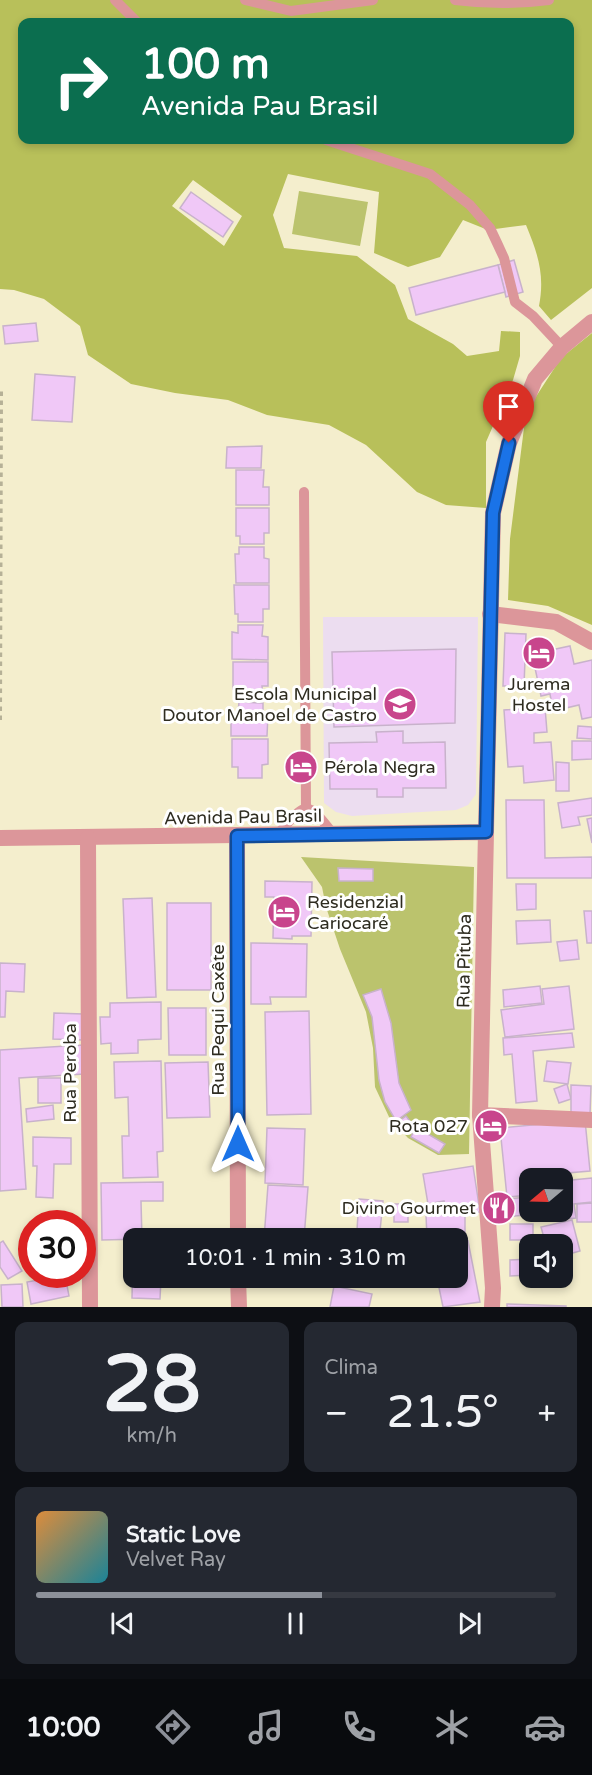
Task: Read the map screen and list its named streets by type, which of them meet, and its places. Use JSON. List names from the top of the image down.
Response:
{
  "streets": {
    "street": [
      "Avenida Pau Brasil",
      "Rua Pituba",
      "Rua Pequi Caxête",
      "Rua Peroba"
    ]
  },
  "crossings": [
    ["Avenida Pau Brasil", "Rua Pituba"],
    ["Avenida Pau Brasil", "Rua Pequi Caxête"],
    ["Avenida Pau Brasil", "Rua Peroba"]
  ],
  "places": {
    "hotel": [
      "Jurema Hostel",
      "Pérola Negra",
      "Residenzial Cariocaré",
      "Rota 027"
    ],
    "school or university": ["Escola Municipal Doutor Manoel de Castro"],
    "restaurant": ["Divino Gourmet"]
  },
  "north": "left",
  "page": {
    "turn": ["100 m", "Avenida Pau Brasil"],
    "limit": "30",
    "trip": "10:01 · 1 min · 310 m",
    "tile": [
      ["28", "km/h"],
      "Clima"
    ],
    "heat": ["−", "21.5°", "+"],
    "song": ["Static Love", "Velvet Ray"],
    "tabs": "10:00"
  }
}
